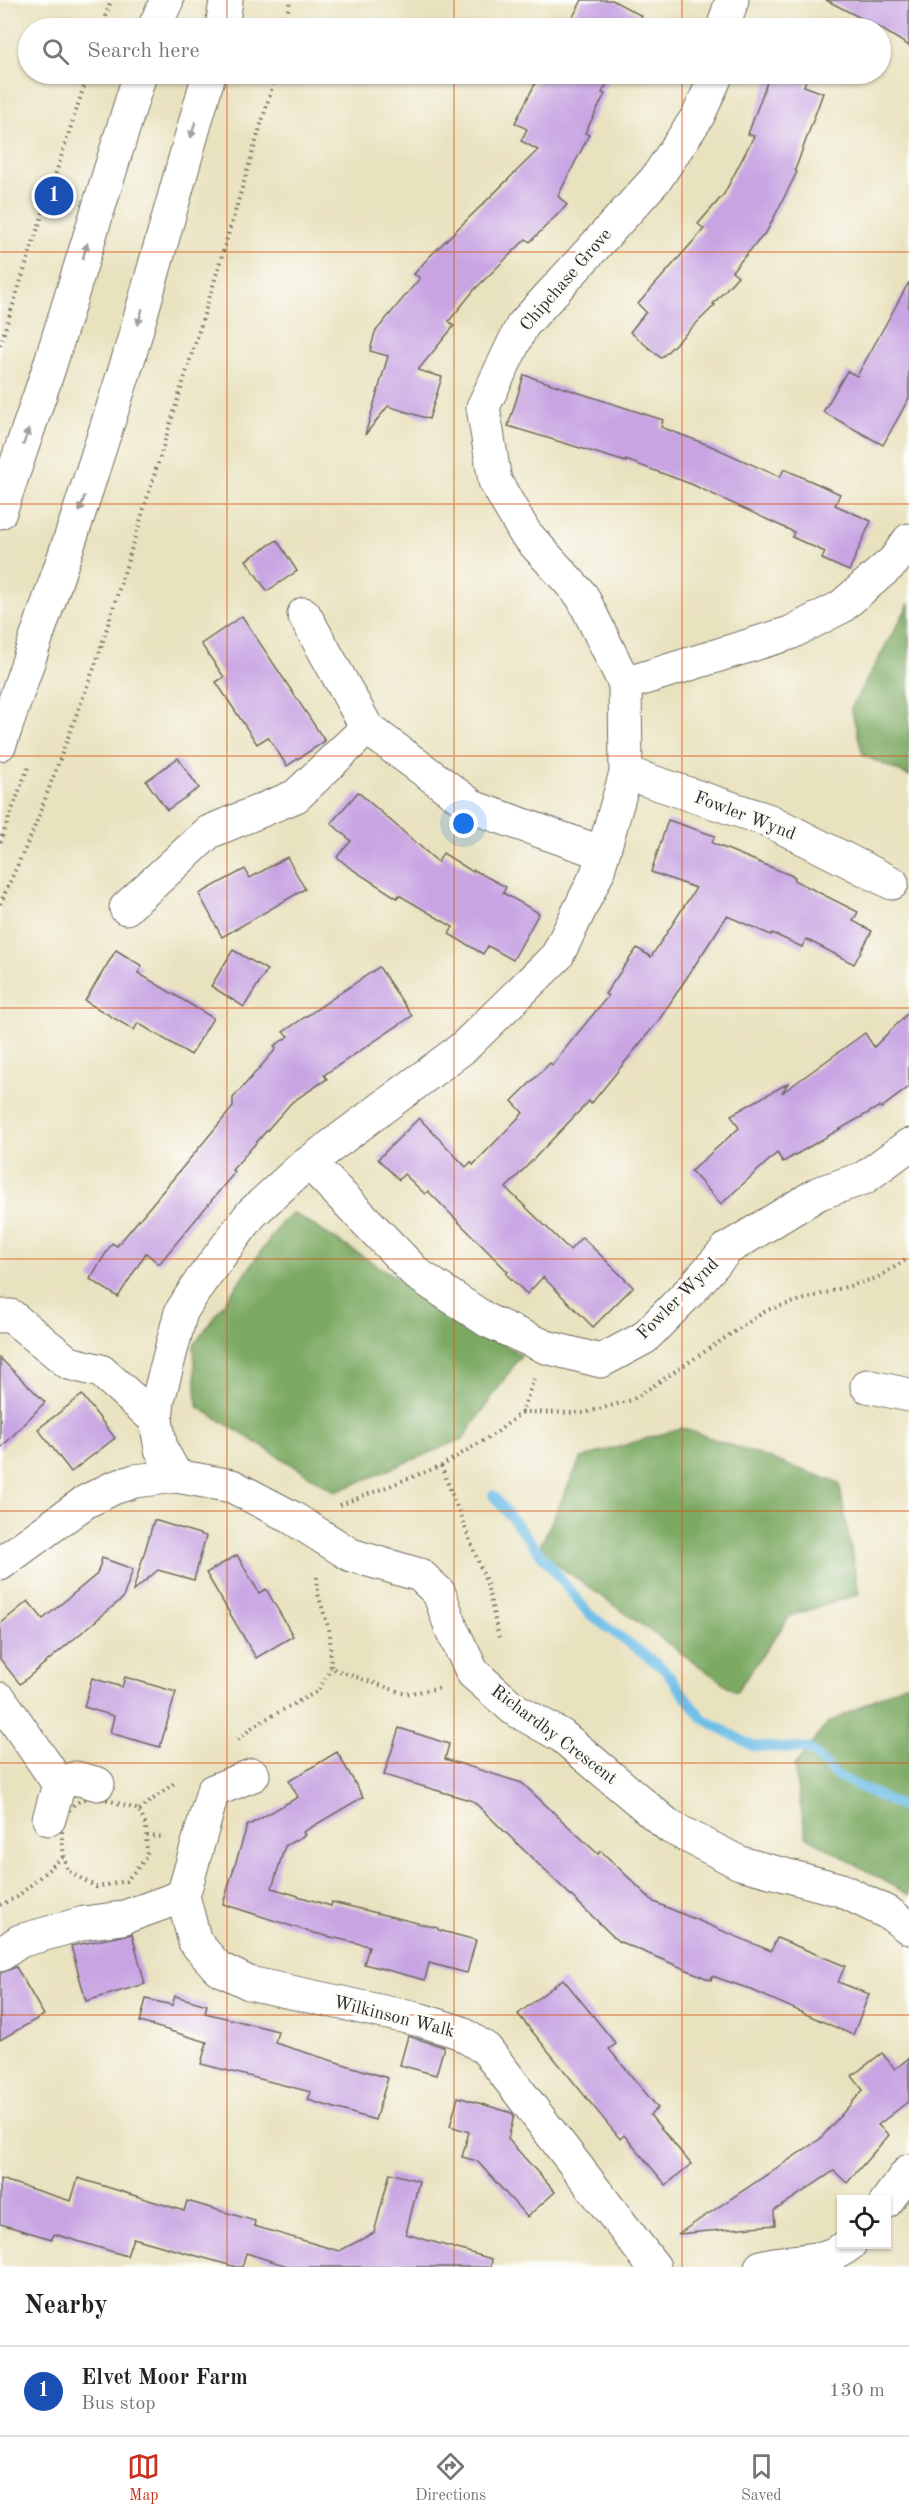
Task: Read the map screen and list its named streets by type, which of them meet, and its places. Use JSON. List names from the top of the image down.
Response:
{
  "streets": {
    "main road": [
      "Chipchase Grove",
      "Fowler Wynd",
      "Richardby Crescent",
      "Wilkinson Walk"
    ]
  },
  "page": {
    "search": "Search here",
    "pins": "1",
    "heading": "Nearby",
    "list": [
      {
        "mark": "1",
        "name": "Elvet Moor Farm",
        "note": "Bus stop",
        "value": "130 m"
      }
    ],
    "nav": ["Map", "Directions", "Saved"]
  }
}
